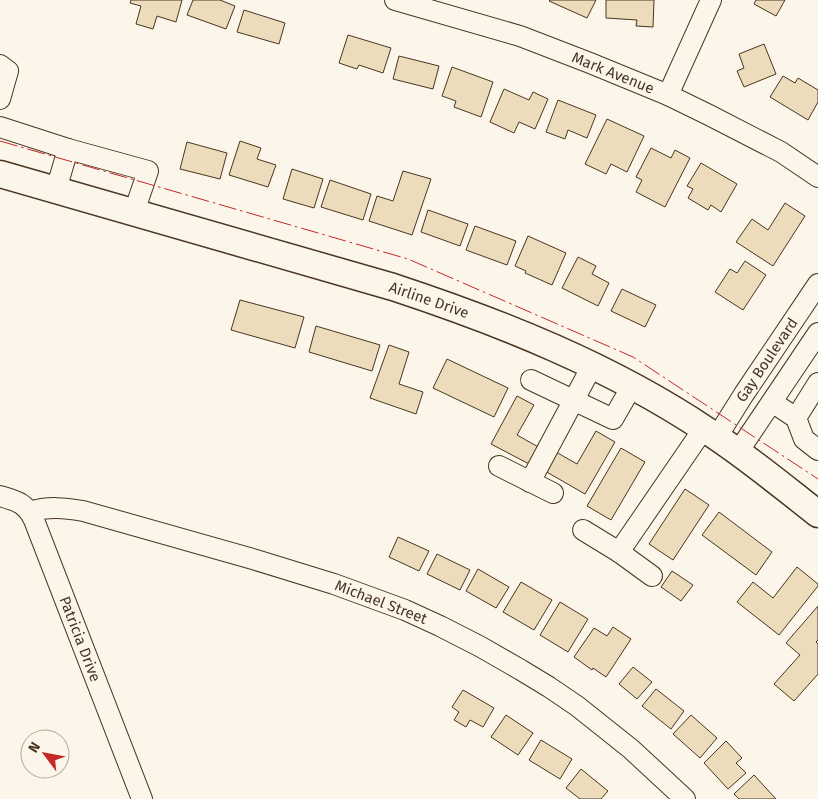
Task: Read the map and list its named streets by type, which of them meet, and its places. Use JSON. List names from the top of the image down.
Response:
{
  "streets": {
    "main road": ["Airline Drive"],
    "street": [
      "Mark Avenue",
      "Gay Boulevard",
      "Michael Street",
      "Patricia Drive"
    ]
  },
  "crossings": [
    ["Airline Drive", "Gay Boulevard"],
    ["Michael Street", "Patricia Drive"]
  ],
  "north": "top left"
}
